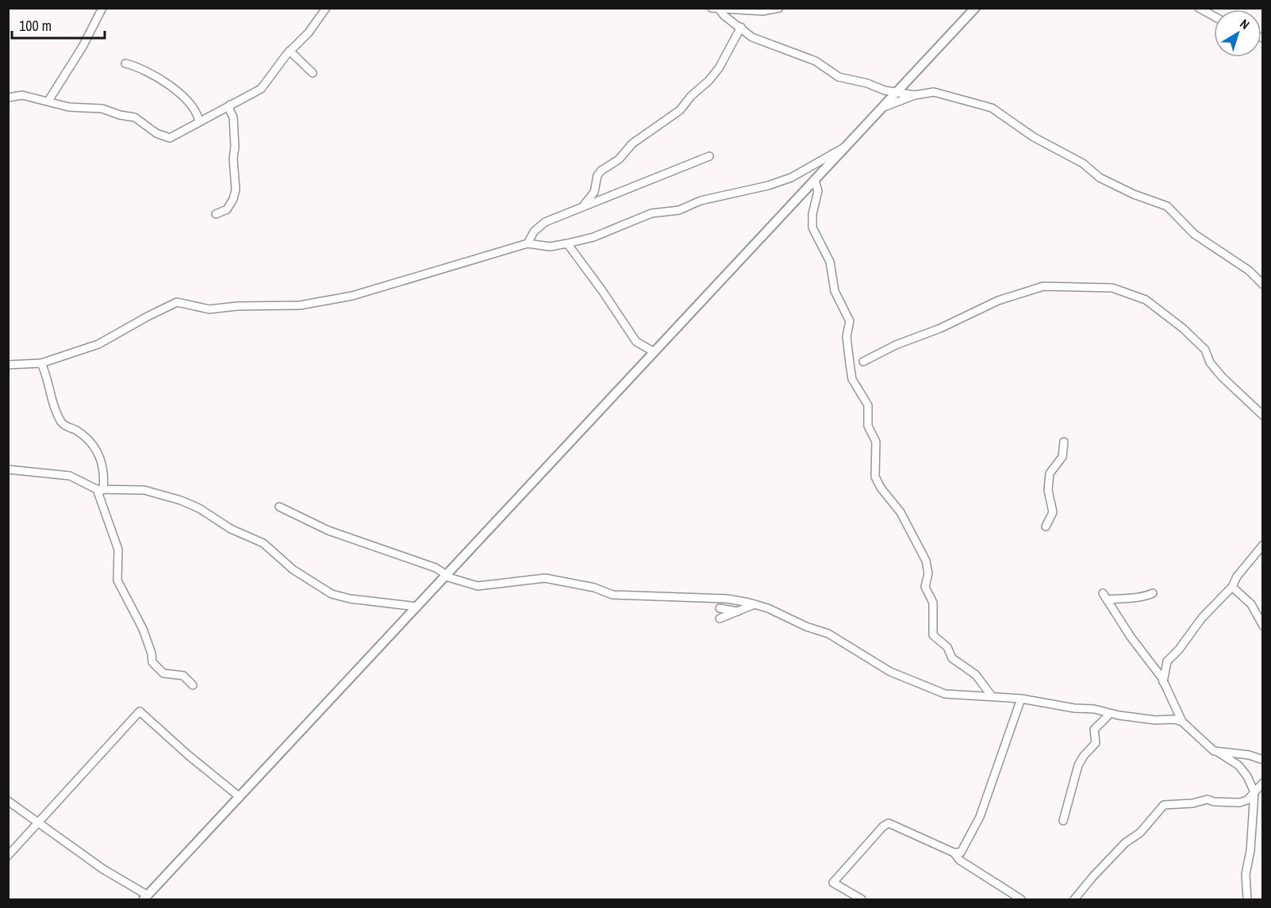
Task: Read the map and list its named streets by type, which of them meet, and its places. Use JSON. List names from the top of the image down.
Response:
{
  "scale_bar": "100 m",
  "north": "top right"
}
